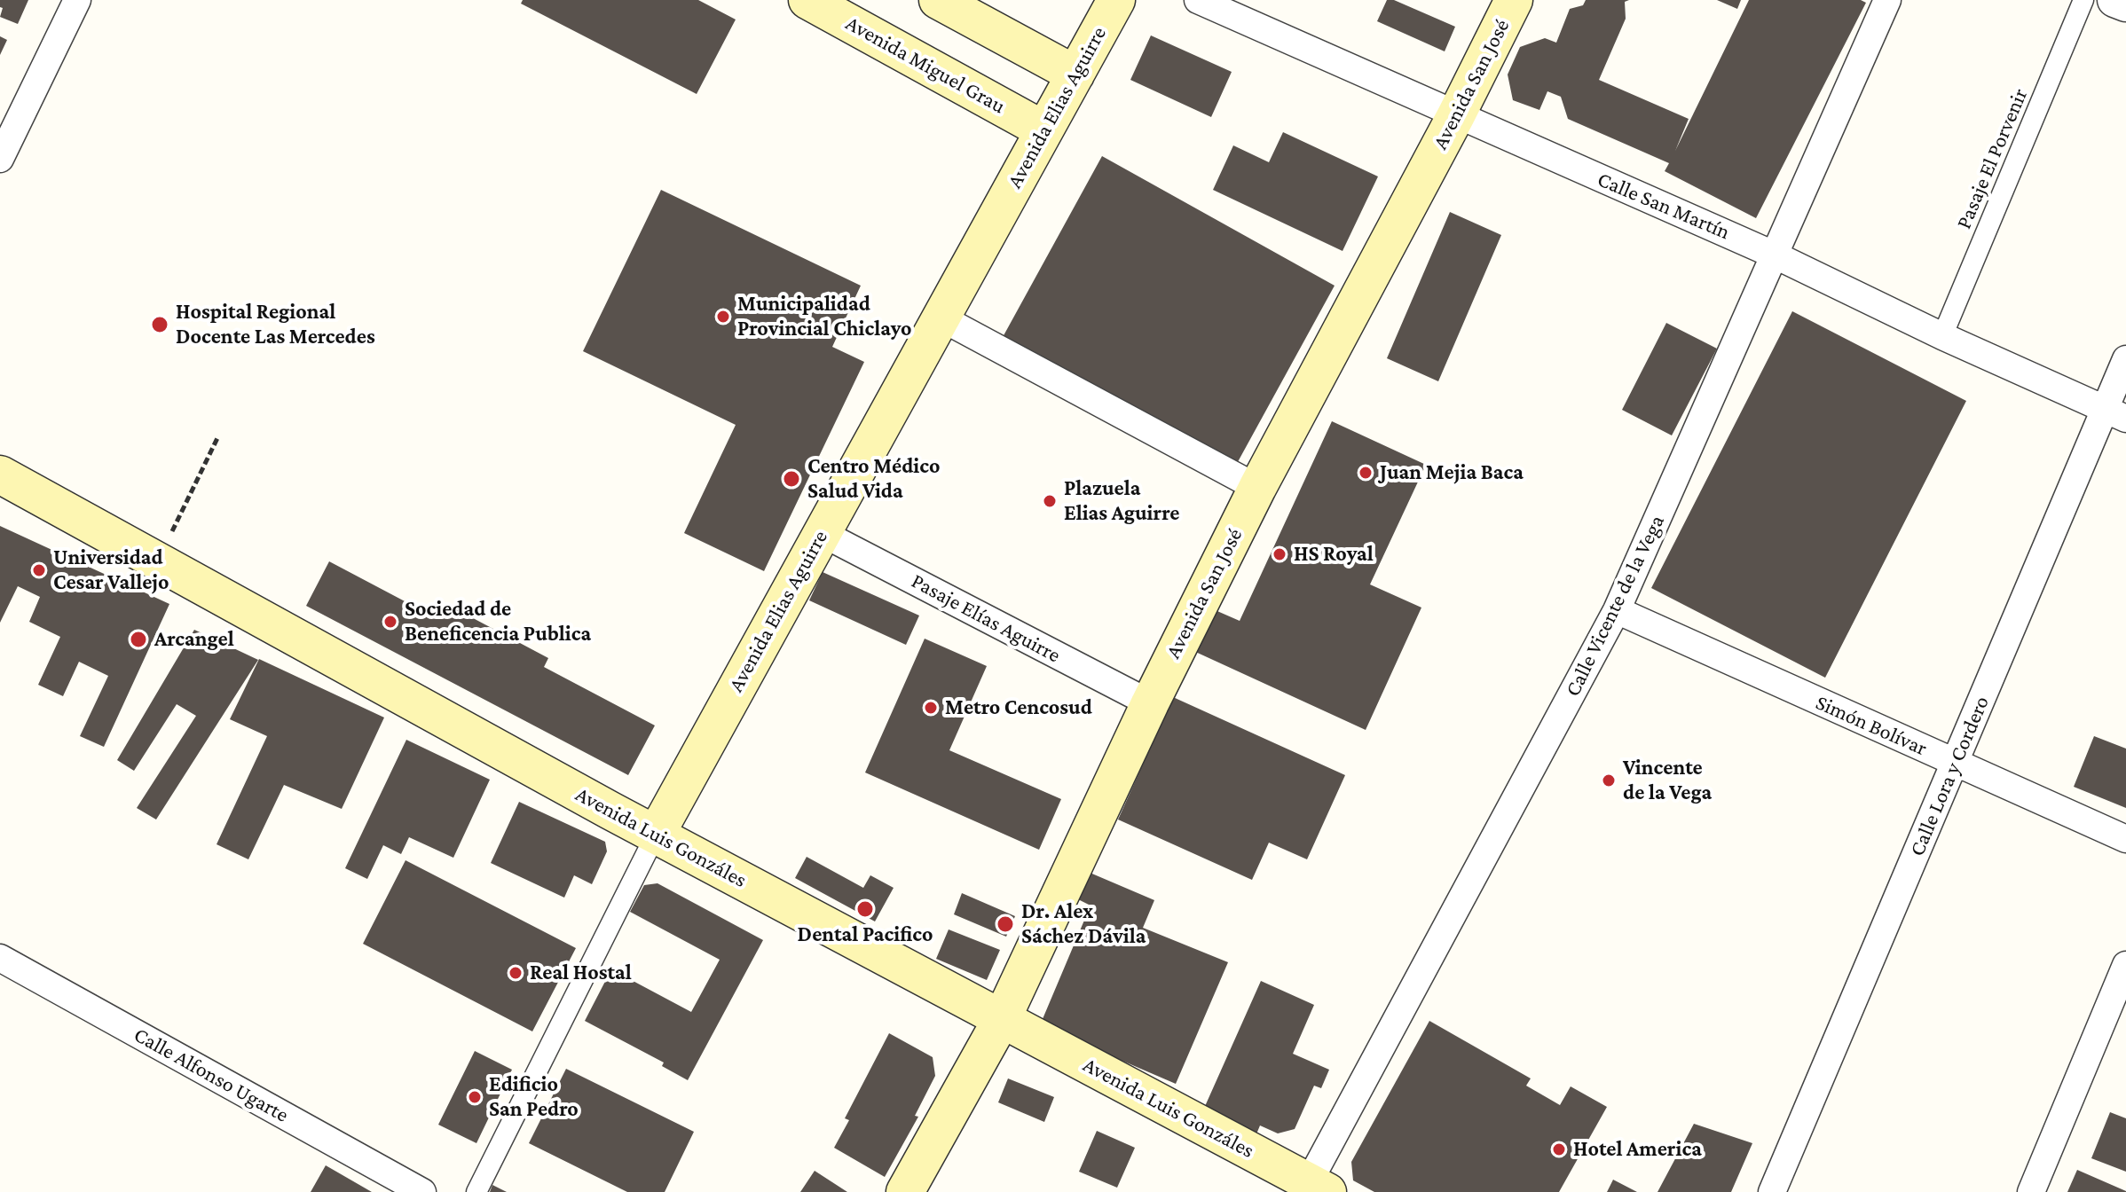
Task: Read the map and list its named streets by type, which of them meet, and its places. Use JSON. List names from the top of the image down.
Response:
{
  "streets": {
    "main road": [
      "Avenida Miguel Grau",
      "Avenida San José",
      "Avenida Elias Aguirre",
      "Avenida Luis Gonzáles"
    ],
    "street": [
      "Pasaje El Porvenir",
      "Calle San Martín",
      "Calle Vicente de la Vega",
      "Pasaje Elías Aguirre",
      "Simón Bolívar",
      "Calle Lora y Cordero",
      "Calle Alfonso Ugarte"
    ]
  },
  "crossings": [
    ["Avenida Miguel Grau", "Avenida Elias Aguirre"],
    ["Avenida San José", "Calle San Martín"],
    ["Avenida San José", "Pasaje Elías Aguirre"],
    ["Avenida San José", "Avenida Luis Gonzáles"],
    ["Avenida Elias Aguirre", "Pasaje Elías Aguirre"],
    ["Avenida Elias Aguirre", "Avenida Luis Gonzáles"],
    ["Pasaje El Porvenir", "Calle San Martín"],
    ["Calle San Martín", "Calle Vicente de la Vega"],
    ["Calle San Martín", "Calle Lora y Cordero"],
    ["Calle Vicente de la Vega", "Simón Bolívar"],
    ["Calle Vicente de la Vega", "Avenida Luis Gonzáles"],
    ["Simón Bolívar", "Calle Lora y Cordero"]
  ],
  "places": [
    "Municipalidad Provincial Chiclayo",
    "Hospital Regional Docente Las Mercedes",
    "Juan Mejia Baca",
    "Centro Médico Salud Vida",
    "Plazuela Elias Aguirre",
    "HS Royal",
    "Universidad Cesar Vallejo",
    "Sociedad de Beneficencia Publica",
    "Arcangel",
    "Metro Cencosud",
    "Vincente de la Vega",
    "Dental Pacifico",
    "Dr. Alex Sáchez Dávila",
    "Real Hostal",
    "Edificio San Pedro",
    "Hotel America"
  ]
}
